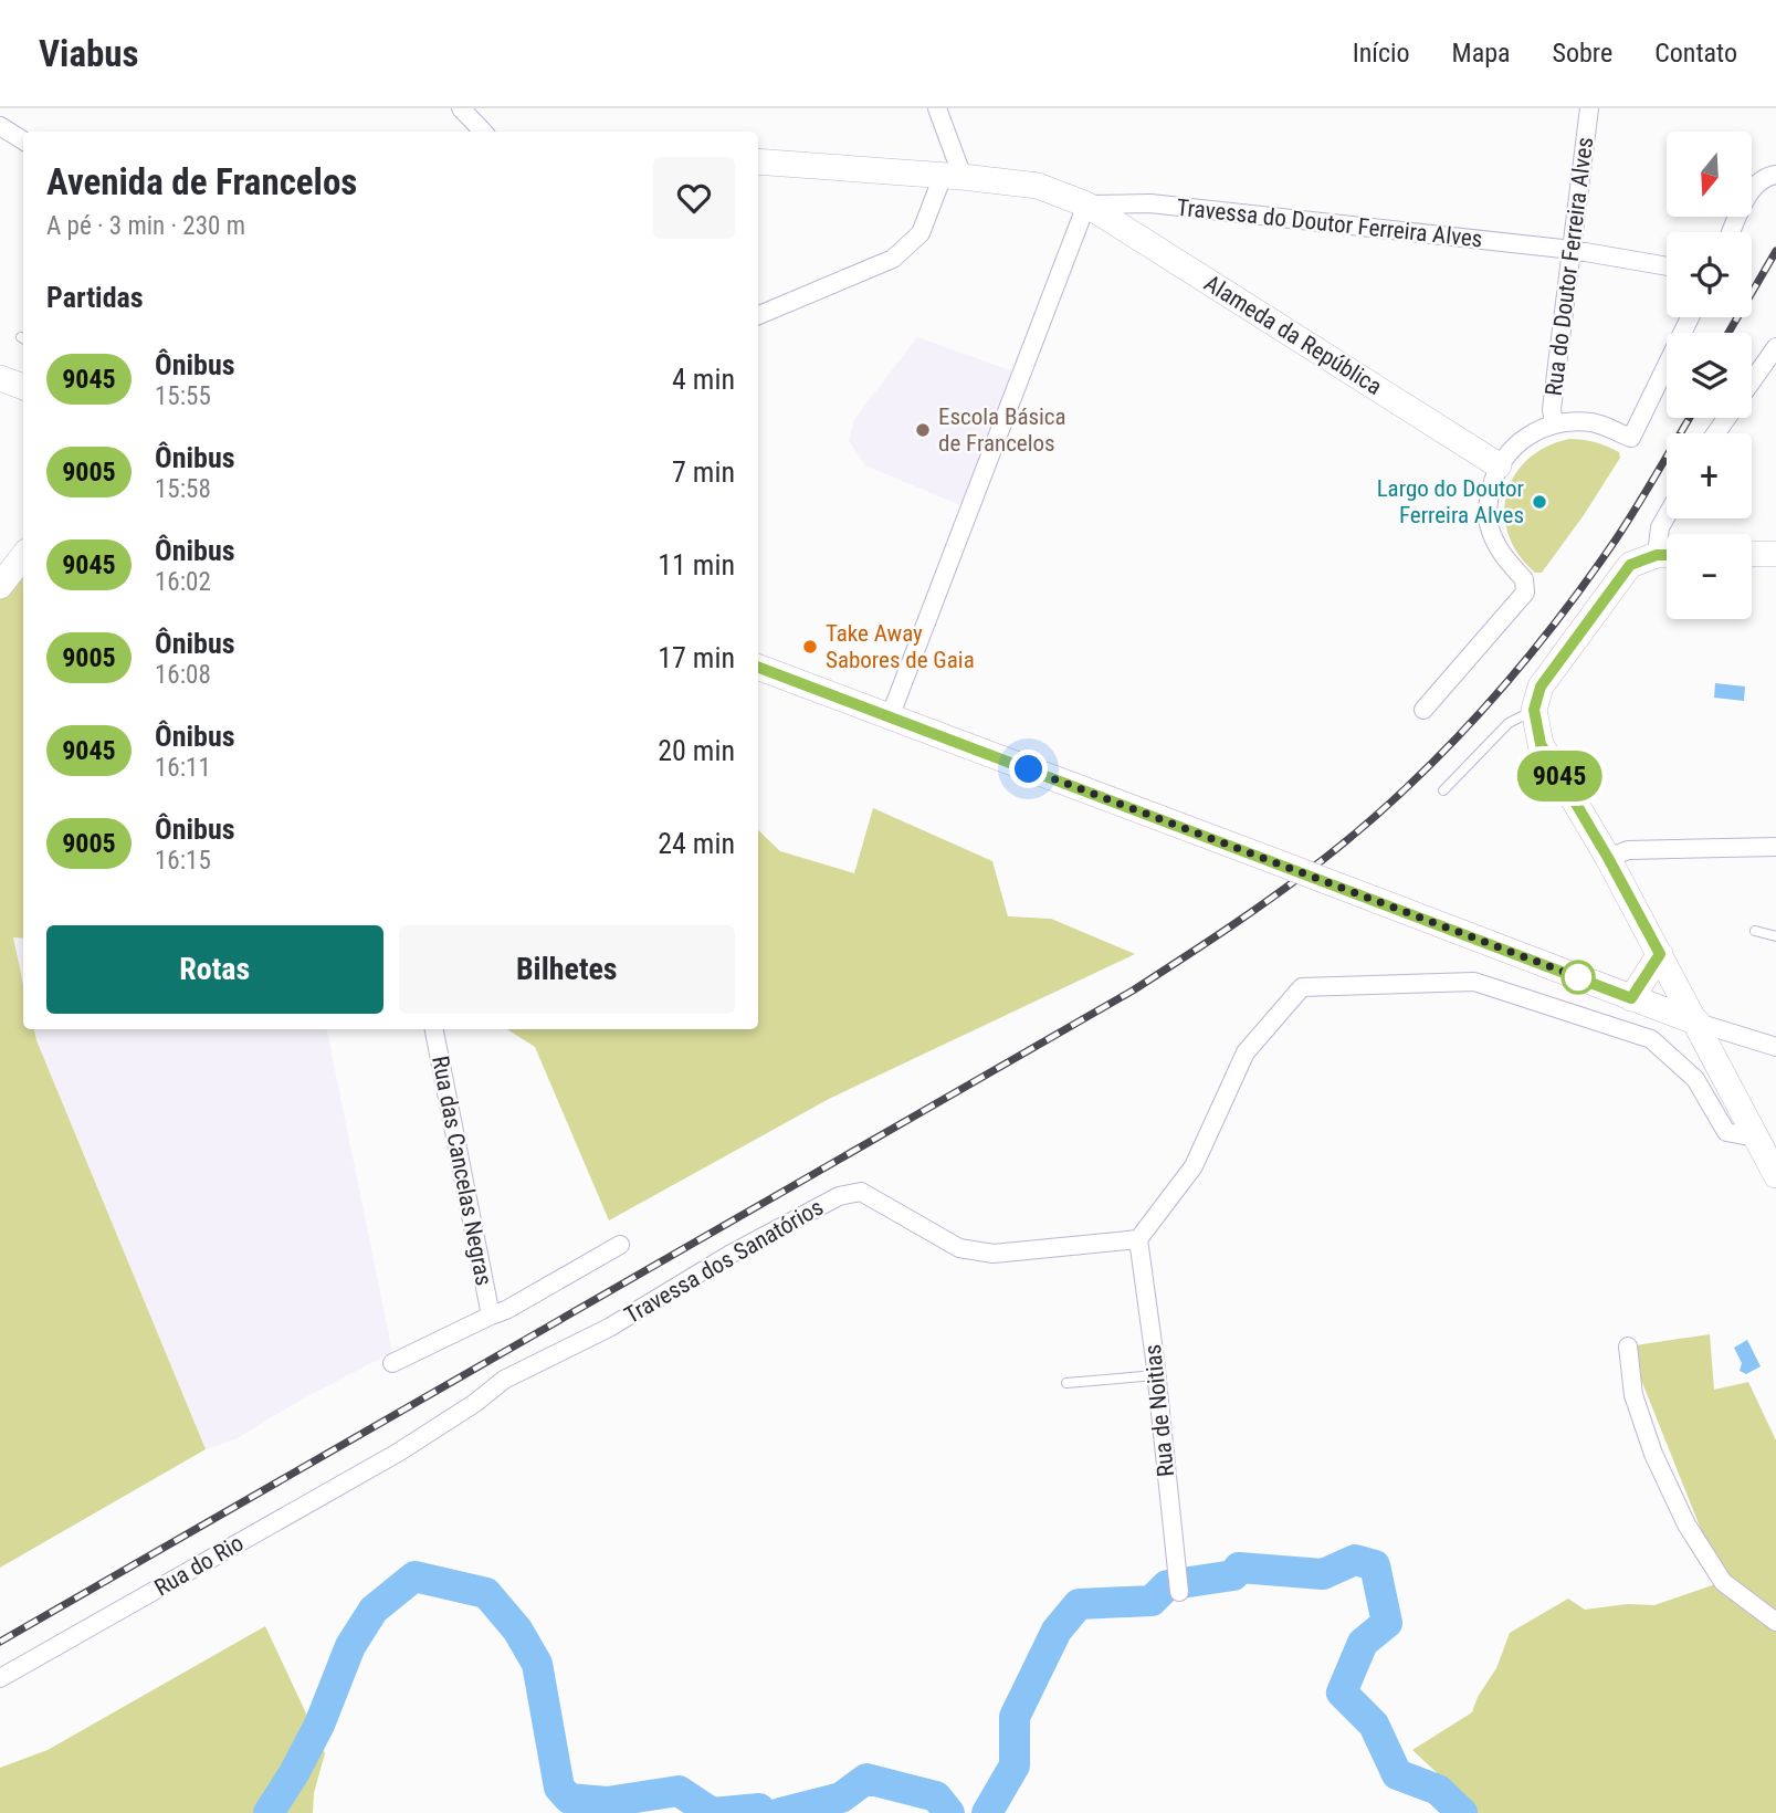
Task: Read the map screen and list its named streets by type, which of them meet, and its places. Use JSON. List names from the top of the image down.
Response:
{
  "streets": {
    "main road": ["Alameda da República"],
    "street": [
      "Travessa do Doutor Ferreira Alves",
      "Rua do Doutor Ferreira Alves",
      "Rua das Cancelas Negras",
      "Travessa dos Sanatórios",
      "Rua de Noitias",
      "Rua do Rio"
    ]
  },
  "crossings": [
    ["Travessa do Doutor Ferreira Alves", "Rua do Doutor Ferreira Alves"],
    ["Travessa do Doutor Ferreira Alves", "Alameda da República"],
    ["Travessa dos Sanatórios", "Rua de Noitias"],
    ["Travessa dos Sanatórios", "Rua do Rio"]
  ],
  "places": ["Escola Básica de Francelos", "Largo do Doutor Ferreira Alves", "Take Away Sabores de Gaia"],
  "lines": ["bus line 9045"],
  "north": "bottom",
  "page": {
    "header": "Viabus",
    "nav": [
      "Início",
      "Mapa",
      "Sobre",
      "Contato"
    ],
    "on_map": "9045",
    "map_buttons": ["+", "−"],
    "heading": [
      ["Avenida de Francelos", "A pé · 3 min · 230 m"],
      "Partidas"
    ],
    "list": [
      {
        "mark": "9045",
        "name": "Ônibus",
        "note": "15:55",
        "value": "4 min"
      },
      {
        "mark": "9005",
        "name": "Ônibus",
        "note": "15:58",
        "value": "7 min"
      },
      {
        "mark": "9045",
        "name": "Ônibus",
        "note": "16:02",
        "value": "11 min"
      },
      {
        "mark": "9005",
        "name": "Ônibus",
        "note": "16:08",
        "value": "17 min"
      },
      {
        "mark": "9045",
        "name": "Ônibus",
        "note": "16:11",
        "value": "20 min"
      },
      {
        "mark": "9005",
        "name": "Ônibus",
        "note": "16:15",
        "value": "24 min"
      }
    ],
    "buttons": ["Rotas", "Bilhetes"]
  }
}
